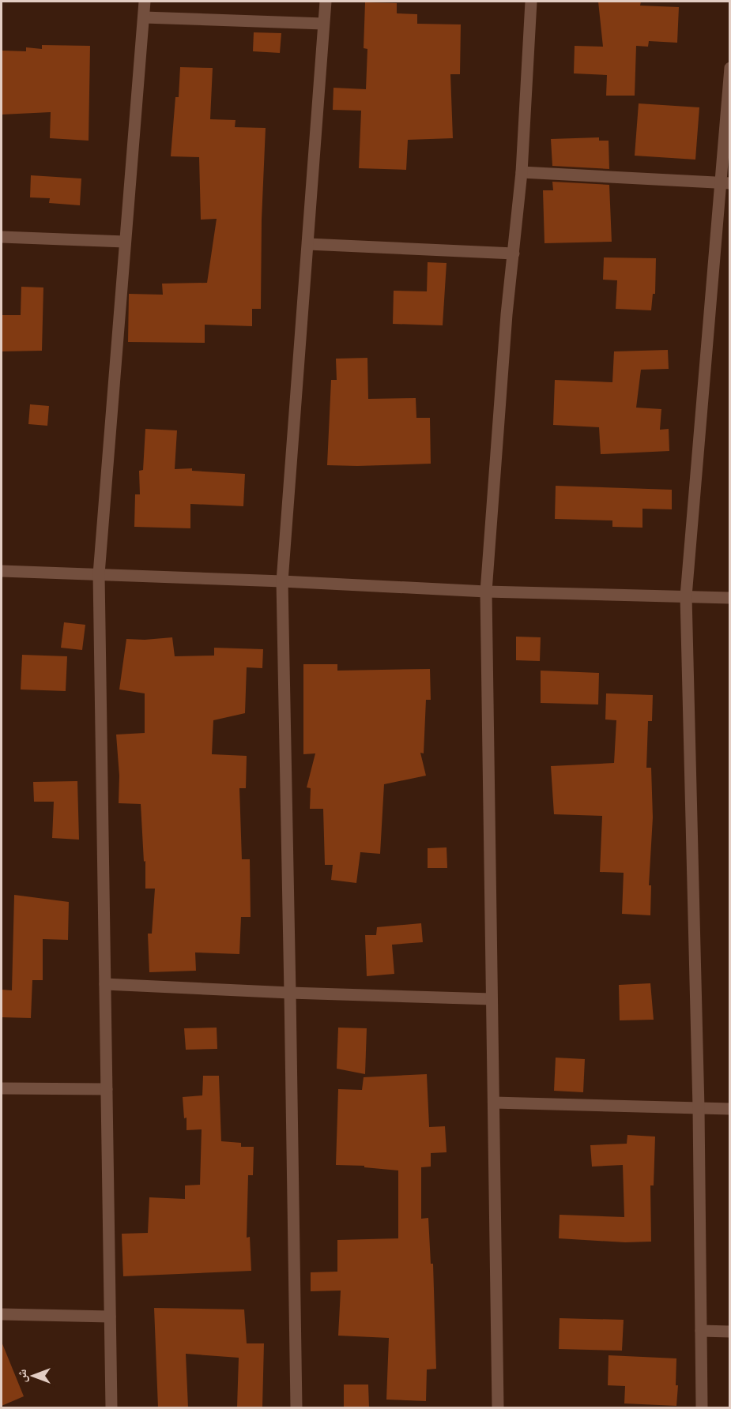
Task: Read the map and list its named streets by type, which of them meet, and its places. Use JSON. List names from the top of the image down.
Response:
{
  "north": "left"
}
